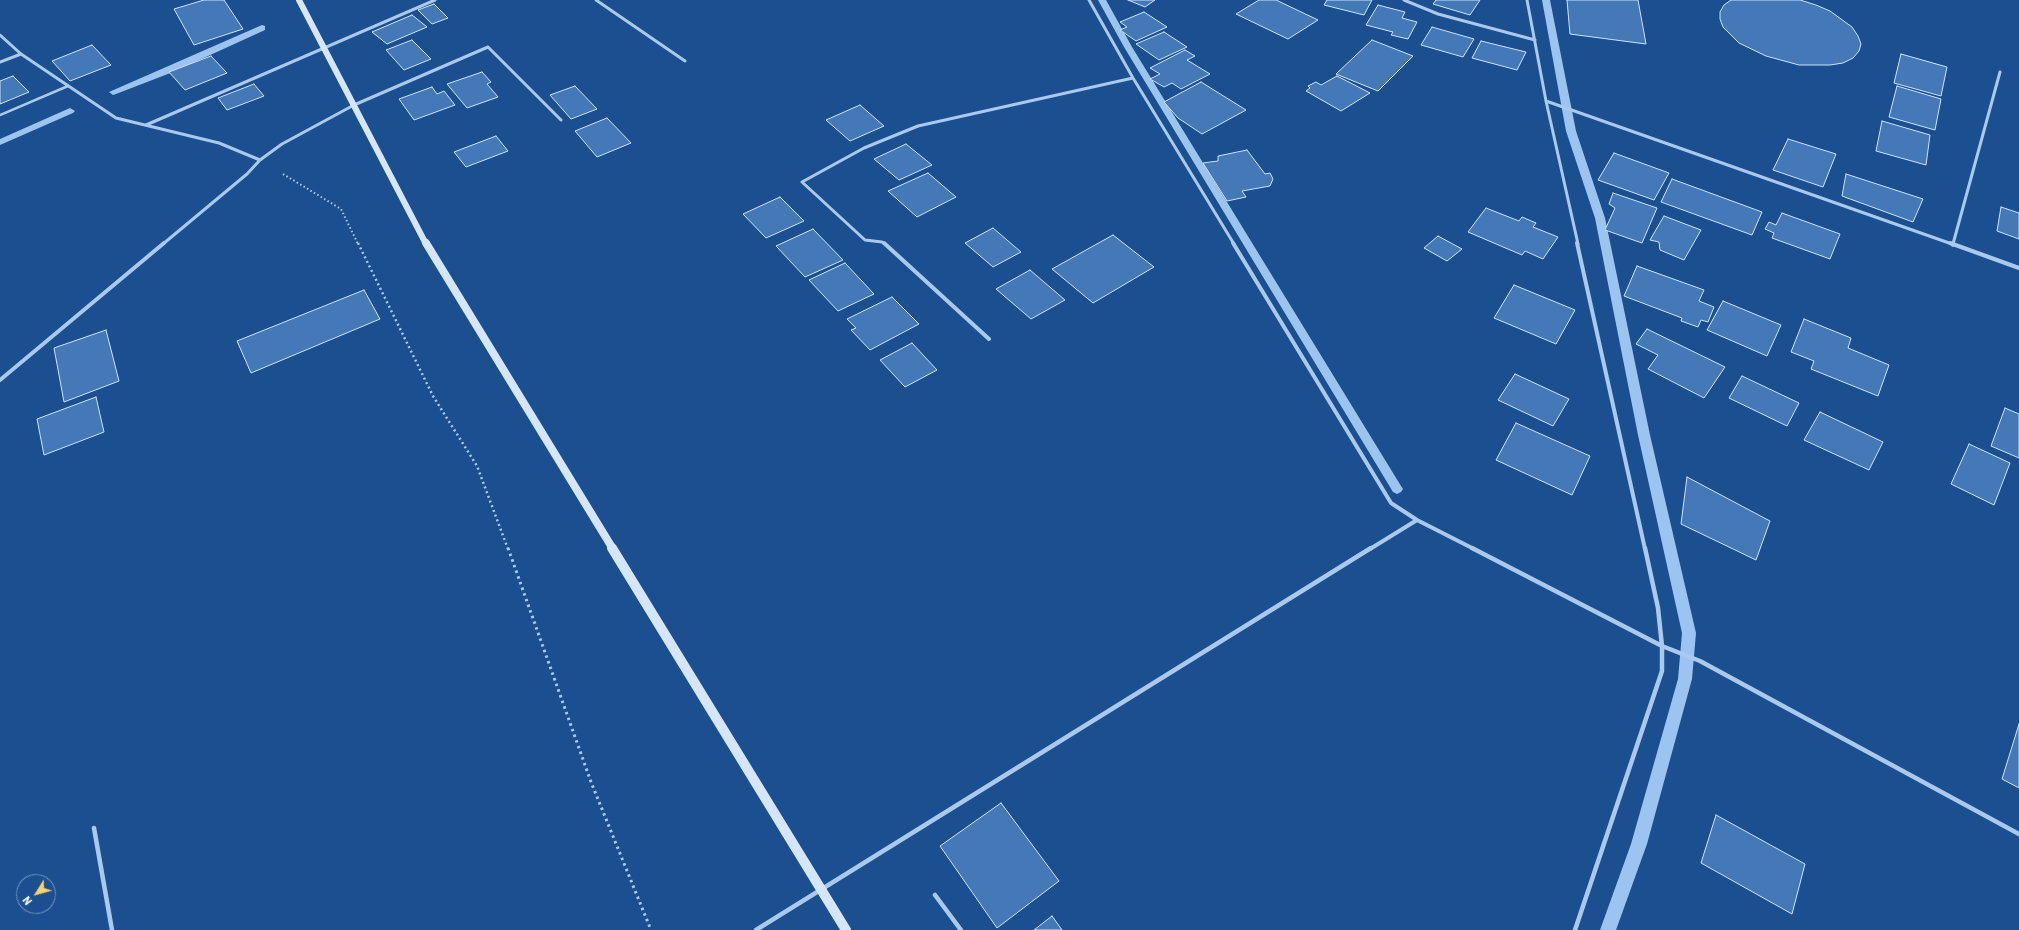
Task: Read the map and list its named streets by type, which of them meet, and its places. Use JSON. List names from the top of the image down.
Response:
{
  "north": "bottom left"
}
